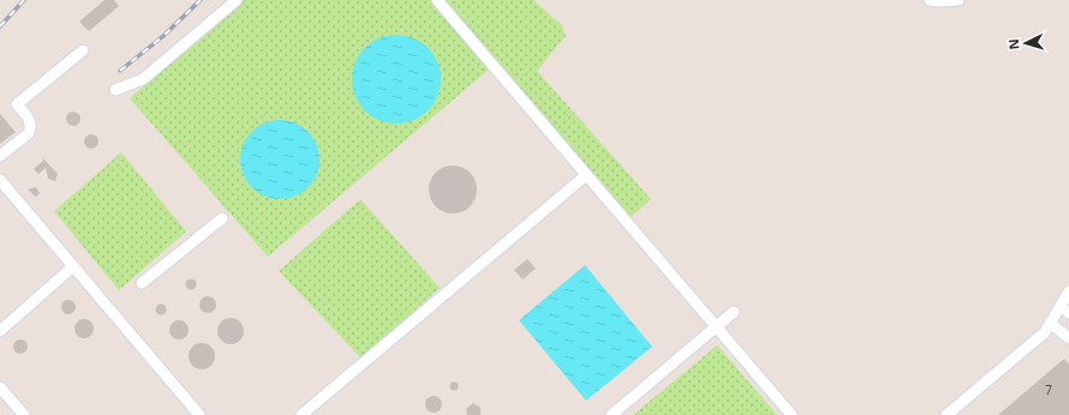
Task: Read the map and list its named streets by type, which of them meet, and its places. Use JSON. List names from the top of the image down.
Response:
{
  "house_numbers": ["7"],
  "north": "left"
}
